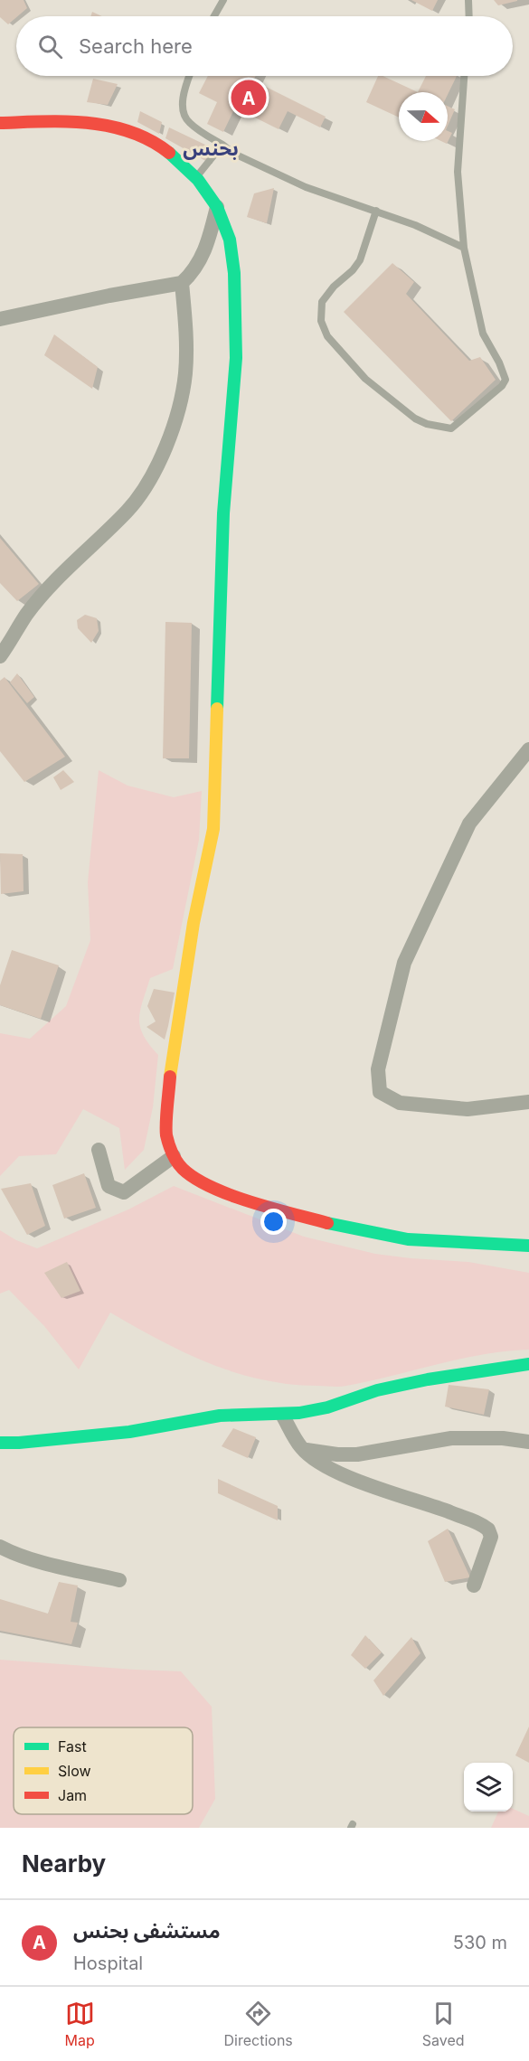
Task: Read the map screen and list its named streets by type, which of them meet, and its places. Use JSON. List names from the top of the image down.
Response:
{
  "districts": ["بحنس"],
  "legend": ["Fast", "Slow", "Jam"],
  "north": "right",
  "page": {
    "search": "Search here",
    "pins": "A",
    "heading": "Nearby",
    "list": [
      {
        "mark": "A",
        "name": "مستشفى بحنس",
        "note": "Hospital",
        "value": "530 m"
      }
    ],
    "nav": ["Map", "Directions", "Saved"]
  }
}
